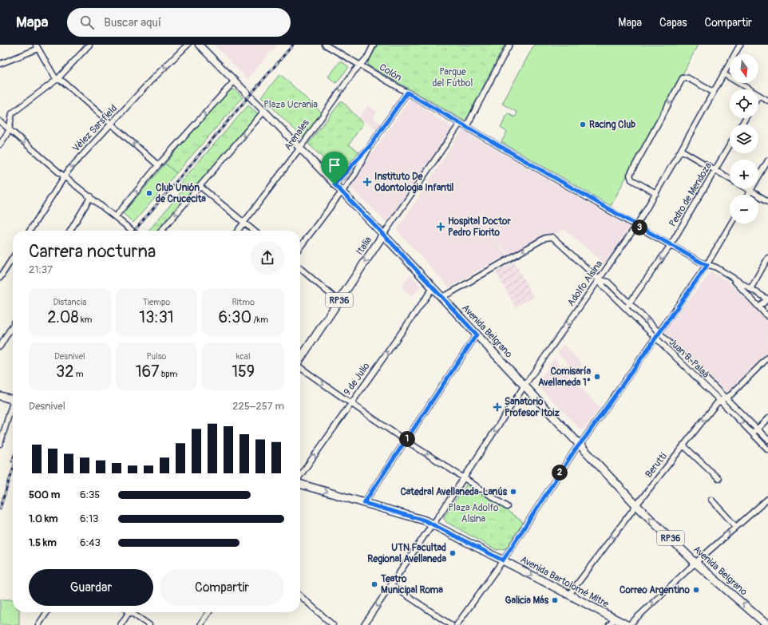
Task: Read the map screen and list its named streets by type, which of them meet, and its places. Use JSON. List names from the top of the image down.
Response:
{
  "streets": {
    "main road": [
      "Italia",
      "RP36",
      "Avenida Belgrano",
      "Avenida Bartolomé Mitre"
    ],
    "street": [
      "Colón",
      "Vélez Sarsfield",
      "Arenales",
      "Pedro de Mendoza",
      "Adolfo Alsina",
      "Juan B. Palaá",
      "9 de Julio",
      "Berutti"
    ]
  },
  "crossings": [
    ["Colón", "Arenales"],
    ["Colón", "Pedro de Mendoza"],
    ["Colón", "Italia"],
    ["Colón", "Adolfo Alsina"],
    ["Arenales", "Avenida Belgrano"],
    ["Pedro de Mendoza", "Juan B. Palaá"],
    ["Italia", "Avenida Belgrano"],
    ["Adolfo Alsina", "Avenida Belgrano"],
    ["Adolfo Alsina", "Juan B. Palaá"],
    ["Adolfo Alsina", "Avenida Bartolomé Mitre"],
    ["Avenida Belgrano", "Juan B. Palaá"],
    ["Avenida Belgrano", "9 de Julio"],
    ["Avenida Belgrano", "Berutti"],
    ["Juan B. Palaá", "Berutti"],
    ["Berutti", "Avenida Bartolomé Mitre"]
  ],
  "one_way": [
    "Vélez Sarsfield",
    "Arenales",
    "Adolfo Alsina",
    "9 de Julio",
    "Berutti",
    "Avenida Bartolomé Mitre"
  ],
  "parks": ["Parque del Fútbol", "Plaza Ucrania", "Plaza Adolfo Alsina"],
  "places": {
    "other": [
      "Racing Club",
      "Club Unión de Crucecita",
      "Comisaría Avellaneda 1°",
      "Catedral Avellaneda-Lanús",
      "UTN Facultad Regional Avellaneda",
      "Teatro Municipal Roma",
      "Correo Argentino",
      "Galicia Más"
    ],
    "health": ["Instituto De Odontologia Infantil", "Hospital Doctor Pedro Fiorito", "Sanatorio Profesor Itoiz"]
  },
  "north": "bottom",
  "page": {
    "header": "Mapa",
    "search": "Buscar aquí",
    "nav": ["Mapa", "Capas", "Compartir"],
    "map_buttons": ["+", "−"],
    "pins": ["3", "1", "2"],
    "heading": ["Carrera nocturna", "21:37"],
    "stats": [
      ["Distancia", "2.08 km"],
      ["Tiempo", "13:31"],
      ["Ritmo", "6:30 /km"],
      ["Desnivel", "32 m"],
      ["Pulso", "167 bpm"],
      ["kcal", "159"]
    ],
    "chart": ["Desnivel", "225–257 m"],
    "list": [
      {
        "name": "500 m",
        "note": "6:35"
      },
      {
        "name": "1.0 km",
        "note": "6:13"
      },
      {
        "name": "1.5 km",
        "note": "6:43"
      }
    ],
    "buttons": ["Guardar", "Compartir"]
  }
}
